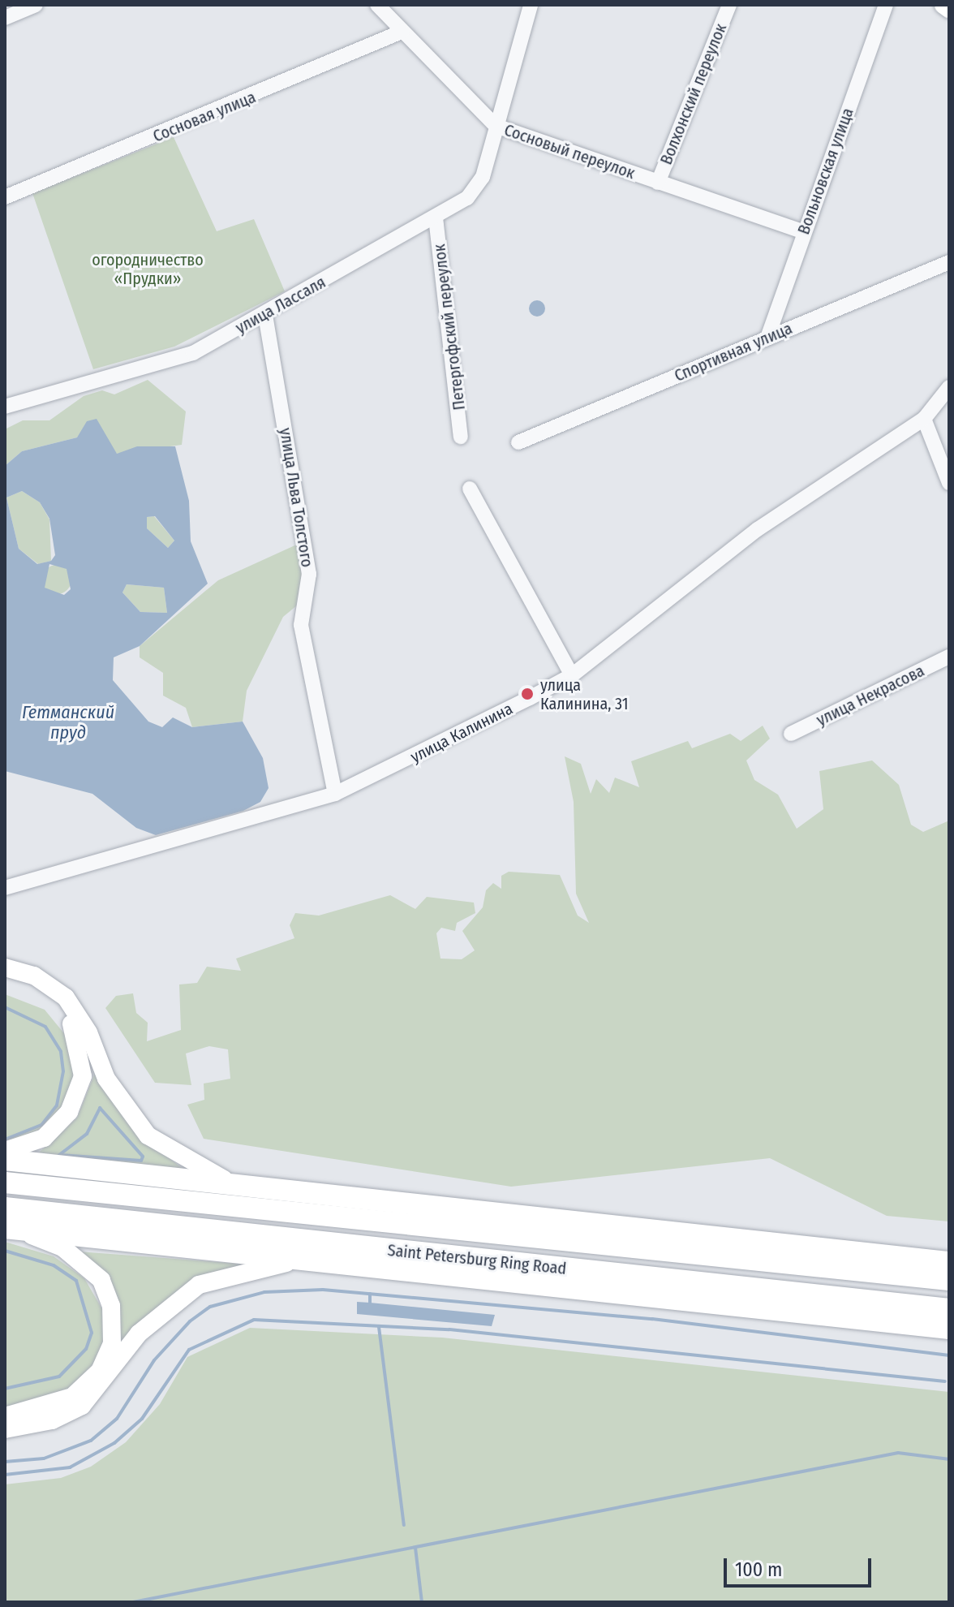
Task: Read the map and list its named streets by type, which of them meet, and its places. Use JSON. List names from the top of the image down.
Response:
{
  "streets": {
    "highway": ["Saint Petersburg Ring Road"],
    "street": [
      "Волхонский переулок",
      "Сосновая улица",
      "Сосновый переулок",
      "Вольновская улица",
      "улица Лассаля",
      "Петергофский переулок",
      "Спортивная улица",
      "улица Льва Толстого",
      "улица Некрасова",
      "улица Калинина"
    ]
  },
  "crossings": [
    ["Волхонский переулок", "Сосновый переулок"],
    ["Сосновая улица", "Сосновый переулок"],
    ["Сосновый переулок", "Вольновская улица"],
    ["Сосновый переулок", "улица Лассаля"],
    ["Вольновская улица", "Спортивная улица"],
    ["улица Лассаля", "Петергофский переулок"],
    ["улица Лассаля", "улица Льва Толстого"],
    ["улица Льва Толстого", "улица Калинина"]
  ],
  "water": ["Гетманский пруд"],
  "parks": ["огородничество «Прудки»"],
  "places": ["улица Калинина, 31"],
  "scale_bar": "100 m"
}
